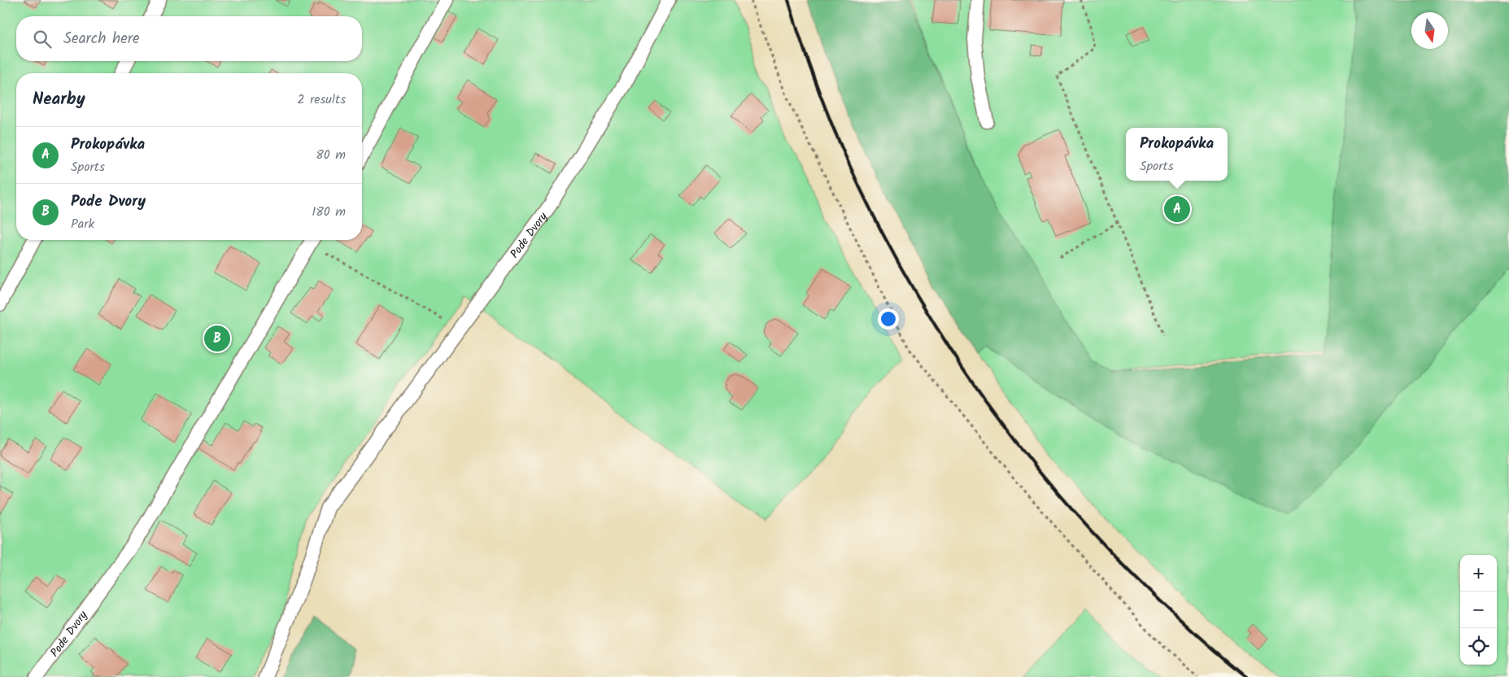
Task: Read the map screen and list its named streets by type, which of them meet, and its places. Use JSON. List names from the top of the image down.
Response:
{
  "streets": {
    "lane": ["Pode Dvory"]
  },
  "north": "bottom",
  "page": {
    "search": "Search here",
    "heading": ["Nearby", "2 results"],
    "list": [
      {
        "mark": "A",
        "name": "Prokopávka",
        "note": "Sports",
        "value": "80 m"
      },
      {
        "mark": "B",
        "name": "Pode Dvory",
        "note": "Park",
        "value": "180 m"
      }
    ],
    "popup": ["Prokopávka", "Sports"],
    "pins": ["A", "B"],
    "map_buttons": ["+", "−"]
  }
}
